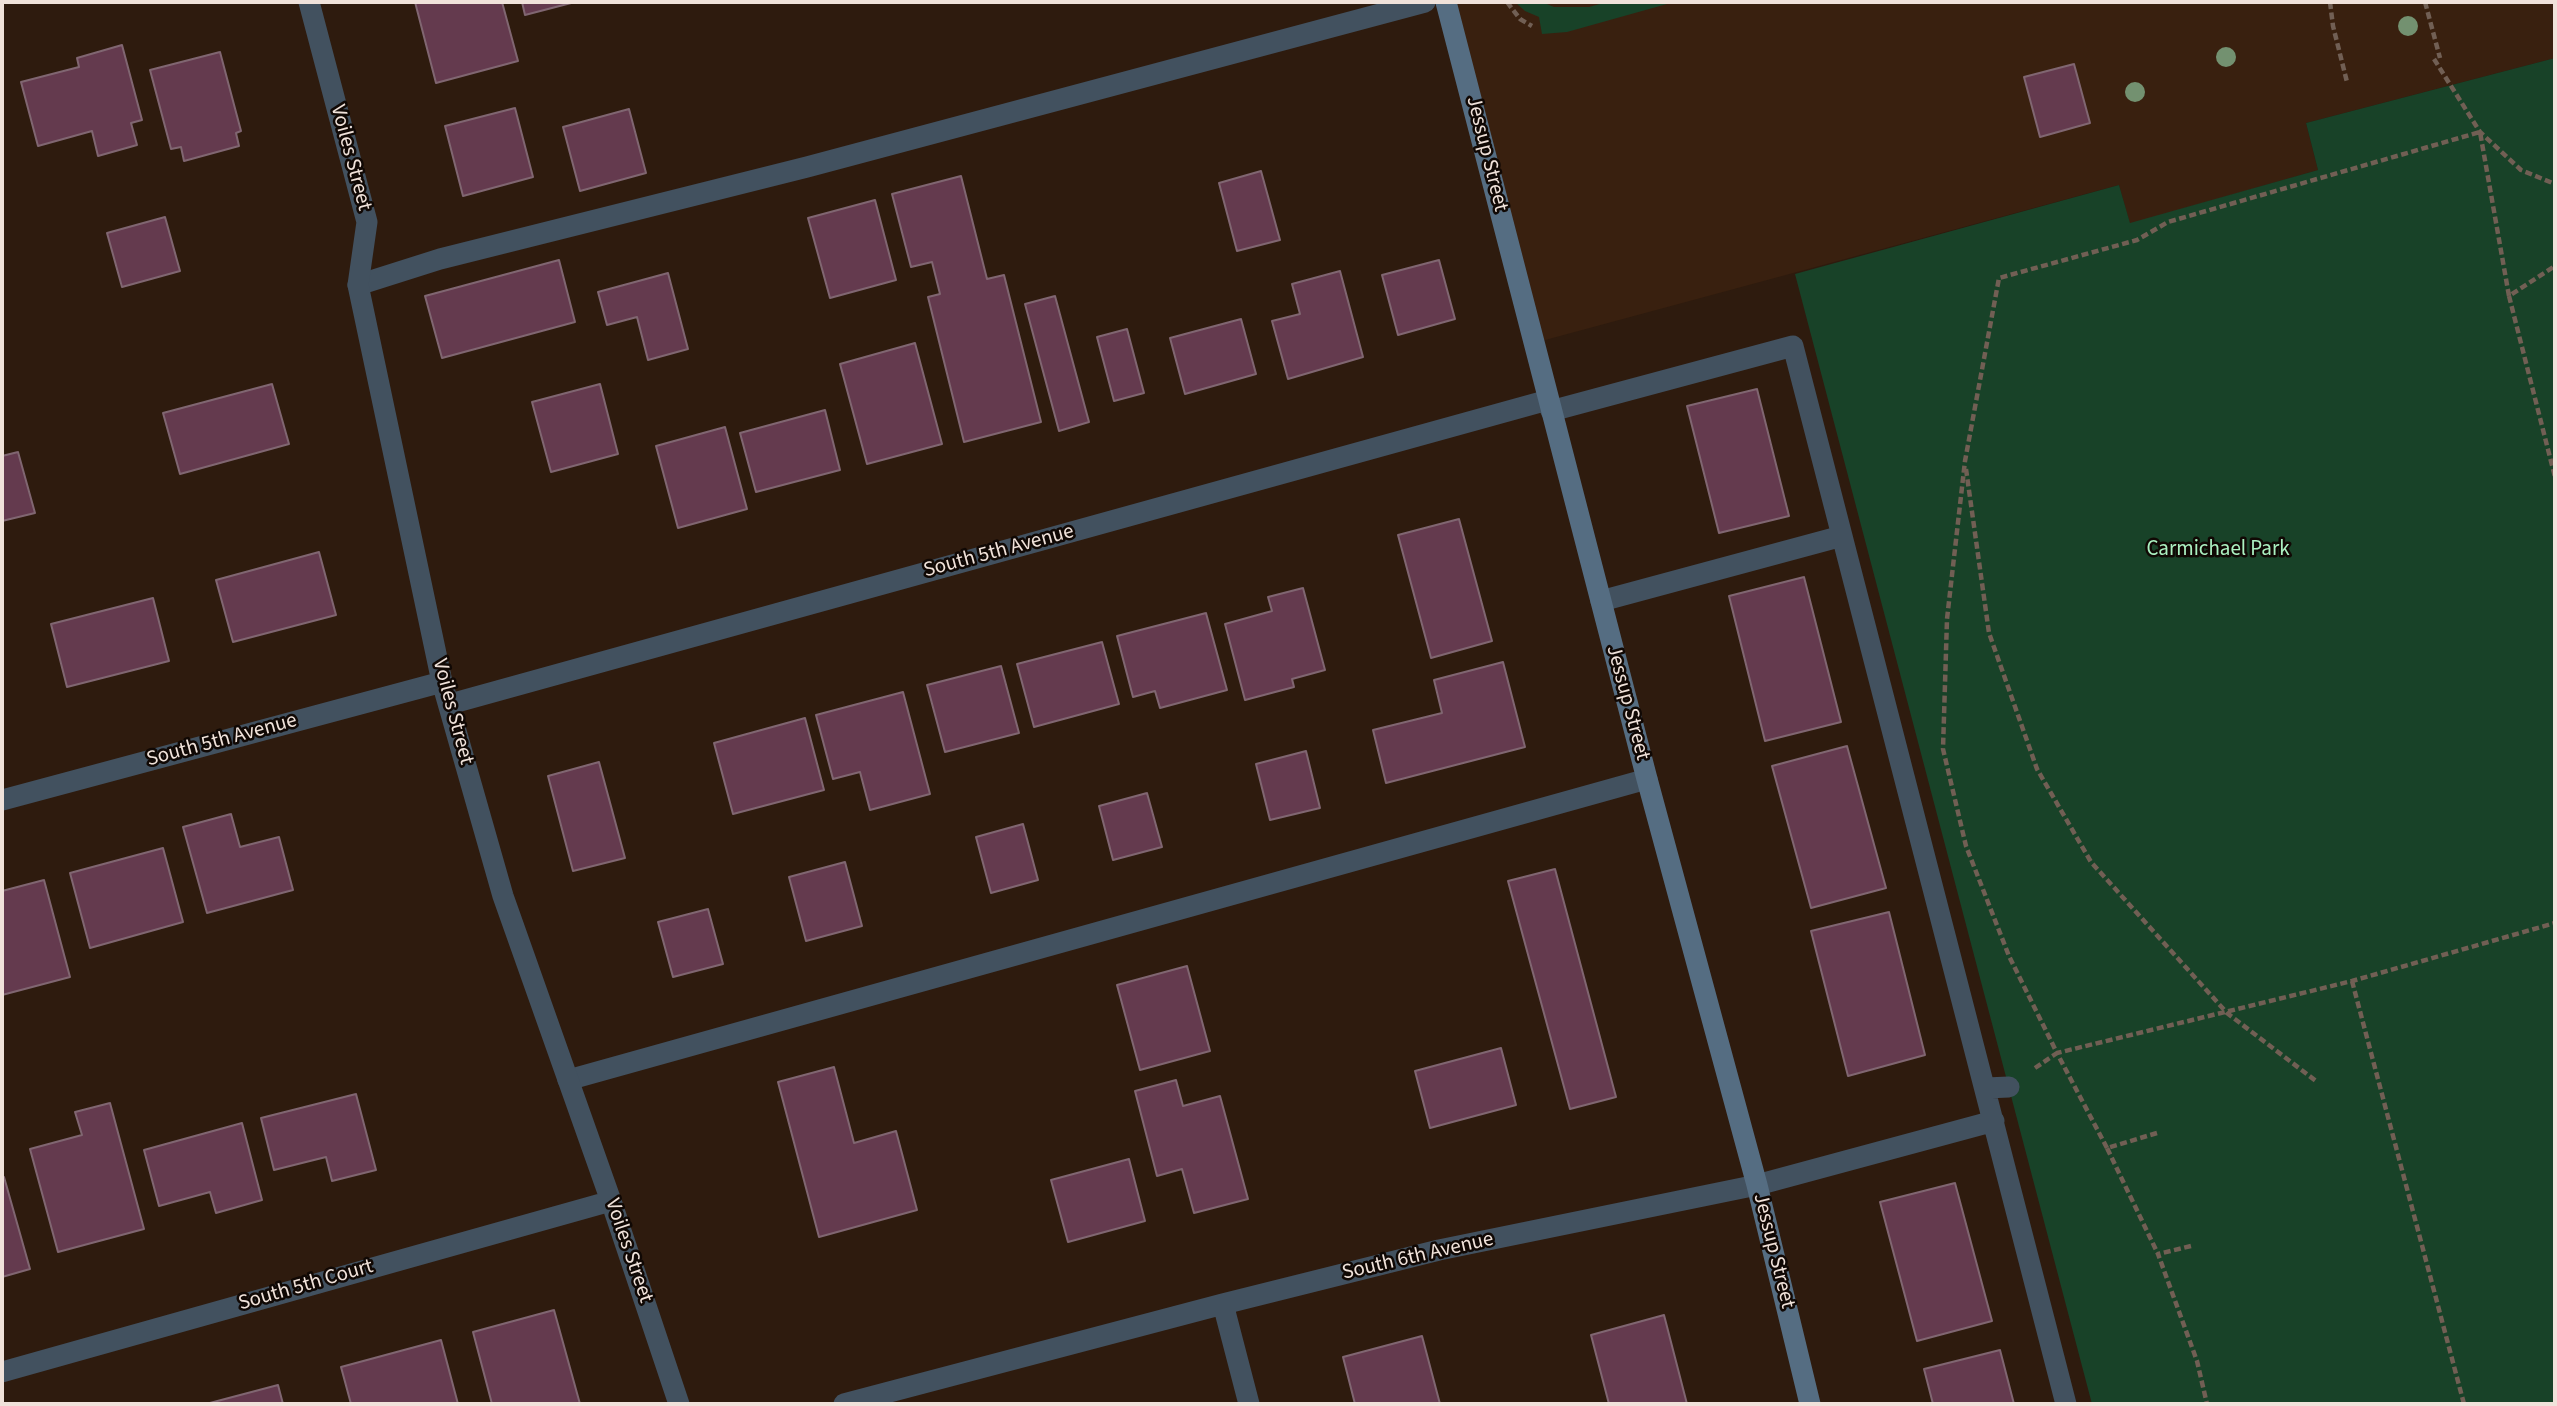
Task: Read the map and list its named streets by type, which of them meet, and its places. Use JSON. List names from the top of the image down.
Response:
{
  "streets": {
    "street": [
      "Jessup Street",
      "Voiles Street",
      "South 5th Avenue",
      "South 6th Avenue",
      "South 5th Court"
    ]
  },
  "crossings": [
    ["Jessup Street", "South 5th Avenue"],
    ["Jessup Street", "South 6th Avenue"],
    ["Voiles Street", "South 5th Avenue"],
    ["Voiles Street", "South 5th Court"]
  ],
  "parks": ["Carmichael Park"]
}
